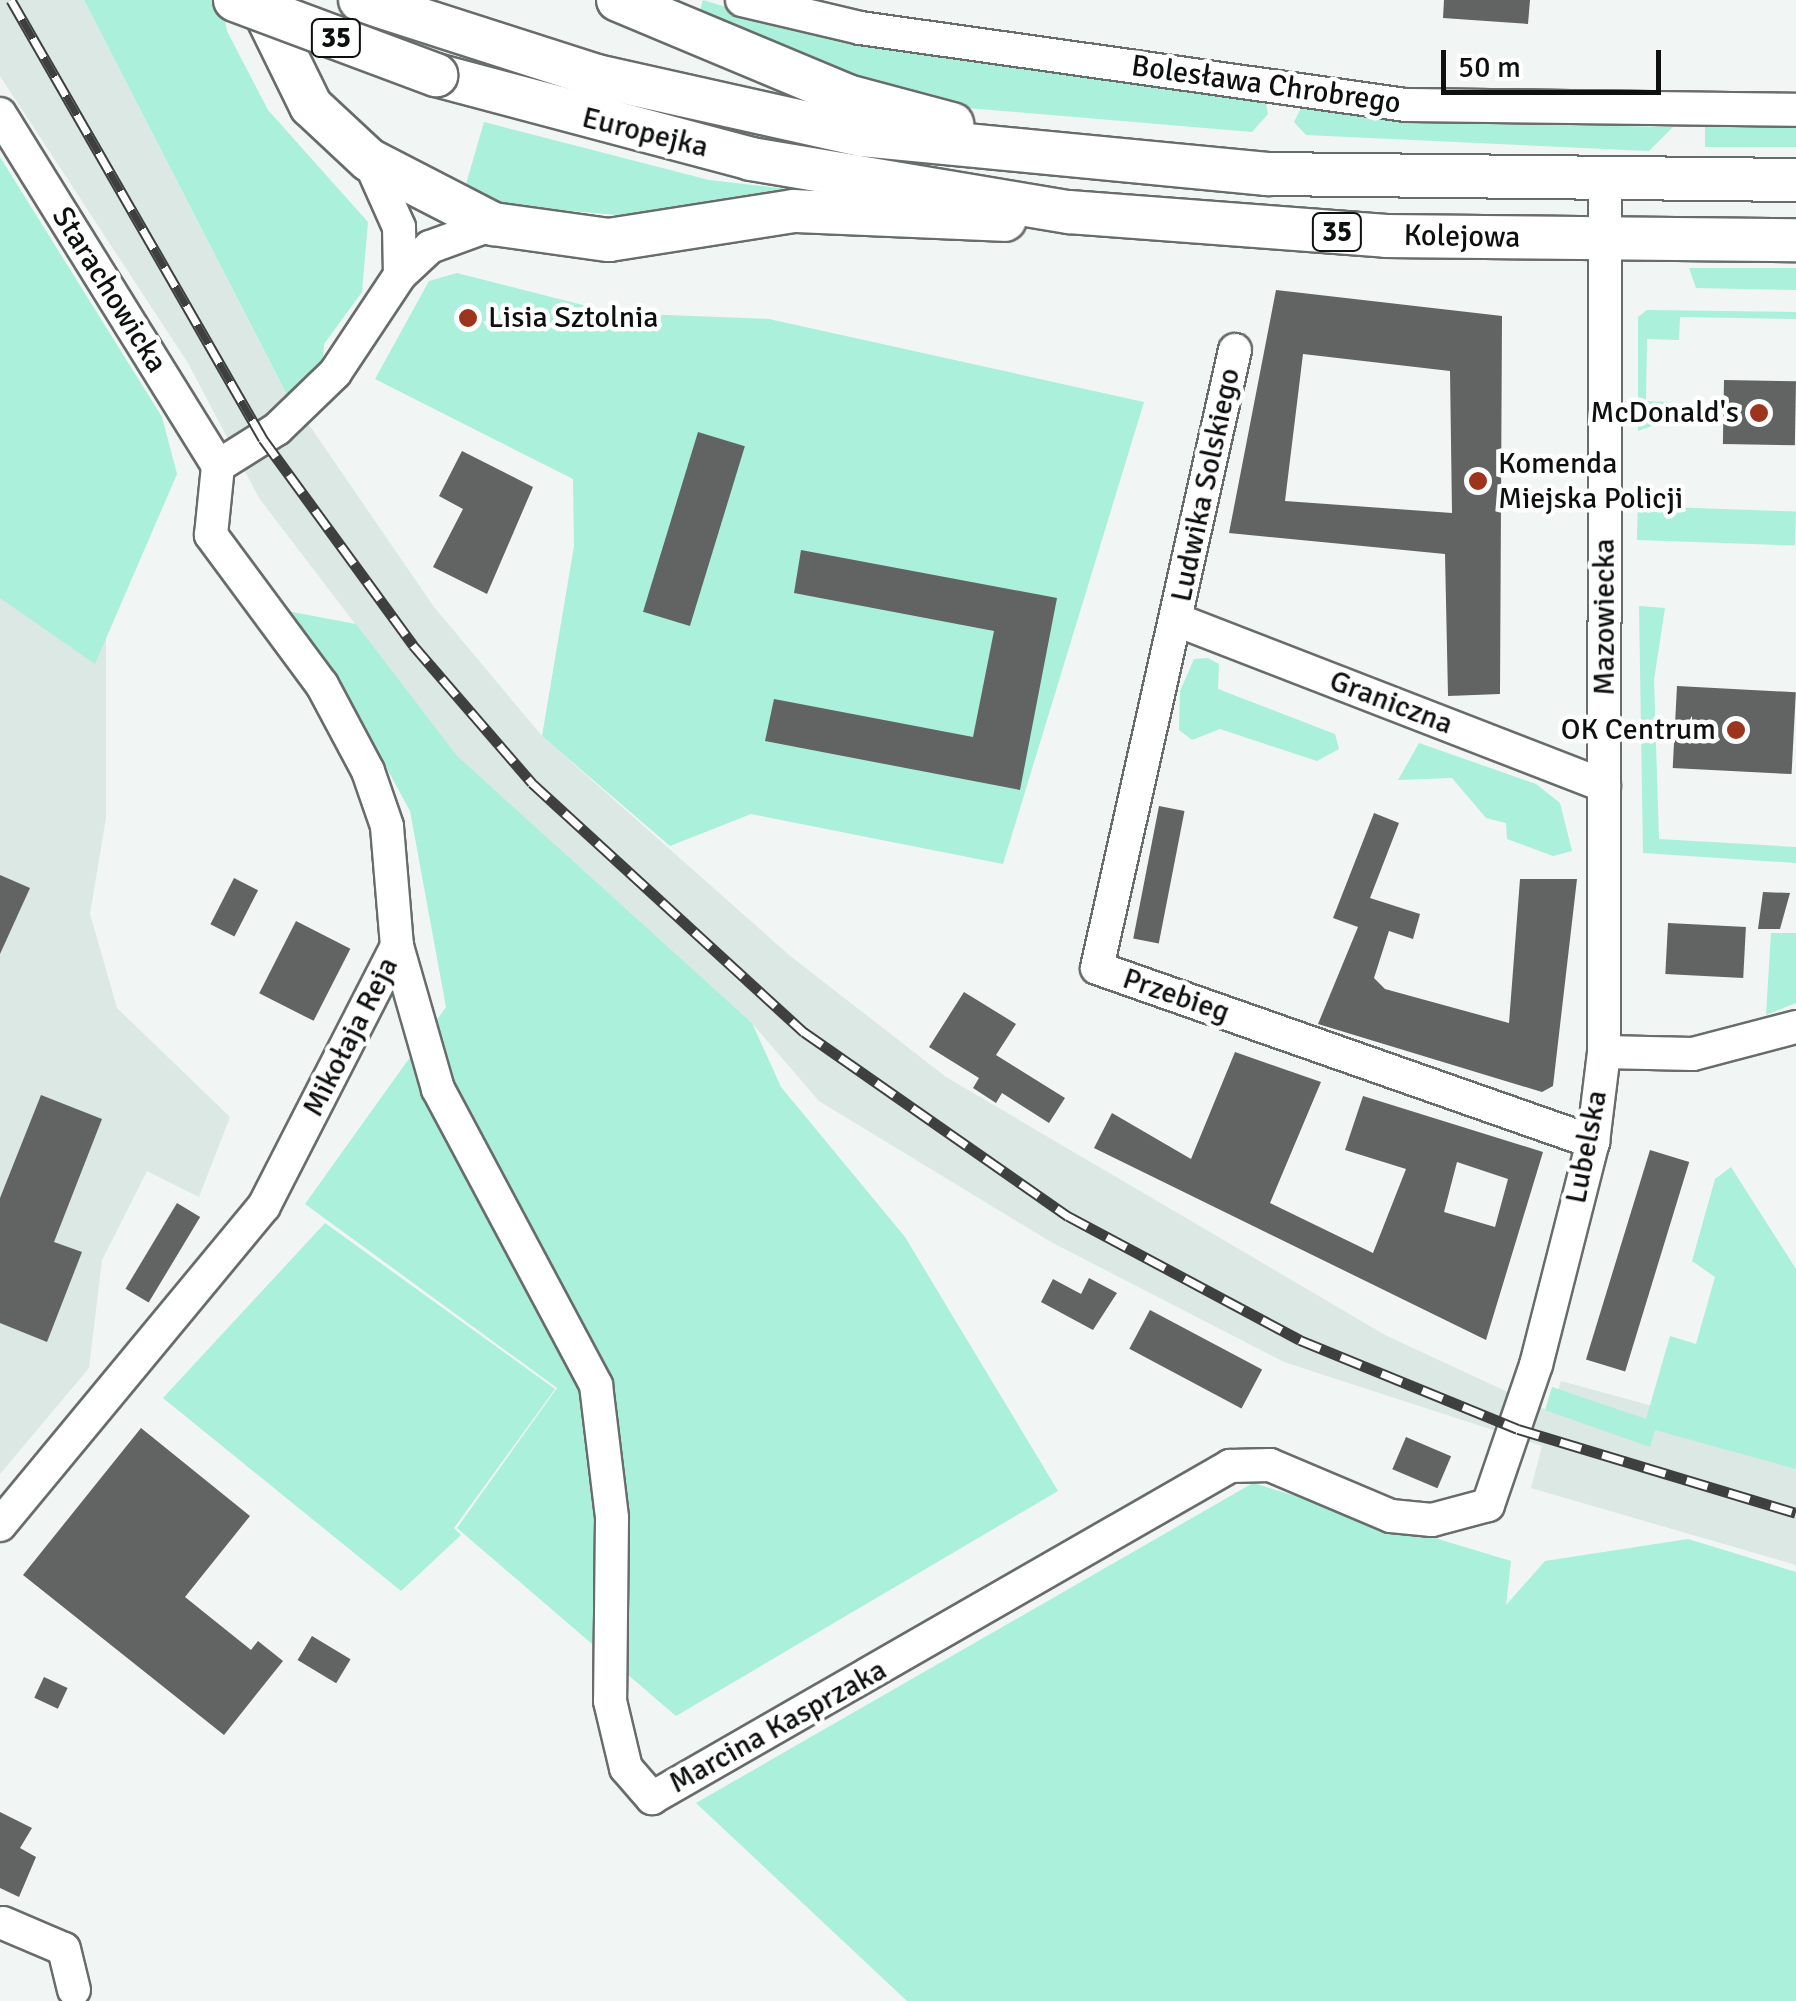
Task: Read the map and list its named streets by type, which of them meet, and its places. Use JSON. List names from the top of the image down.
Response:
{
  "streets": {
    "main road": ["35", "Europejka", "Kolejowa"],
    "street": [
      "Bolesława Chrobrego",
      "Starachowicka",
      "Ludwika Solskiego",
      "Mazowiecka",
      "Graniczna",
      "Przebieg",
      "Mikołaja Reja",
      "Lubelska",
      "Marcina Kasprzaka"
    ]
  },
  "crossings": [
    ["Europejka", "Kolejowa"],
    ["Kolejowa", "Mazowiecka"],
    ["Starachowicka", "Mikołaja Reja"],
    ["Ludwika Solskiego", "Graniczna"],
    ["Ludwika Solskiego", "Przebieg"],
    ["Mazowiecka", "Graniczna"],
    ["Mazowiecka", "Lubelska"],
    ["Graniczna", "Przebieg"],
    ["Przebieg", "Lubelska"],
    ["Mikołaja Reja", "Marcina Kasprzaka"],
    ["Lubelska", "Marcina Kasprzaka"]
  ],
  "places": [
    "Lisia Sztolnia",
    "McDonald's",
    "Komenda Miejska Policji",
    "OK Centrum"
  ],
  "scale_bar": "50 m"
}
